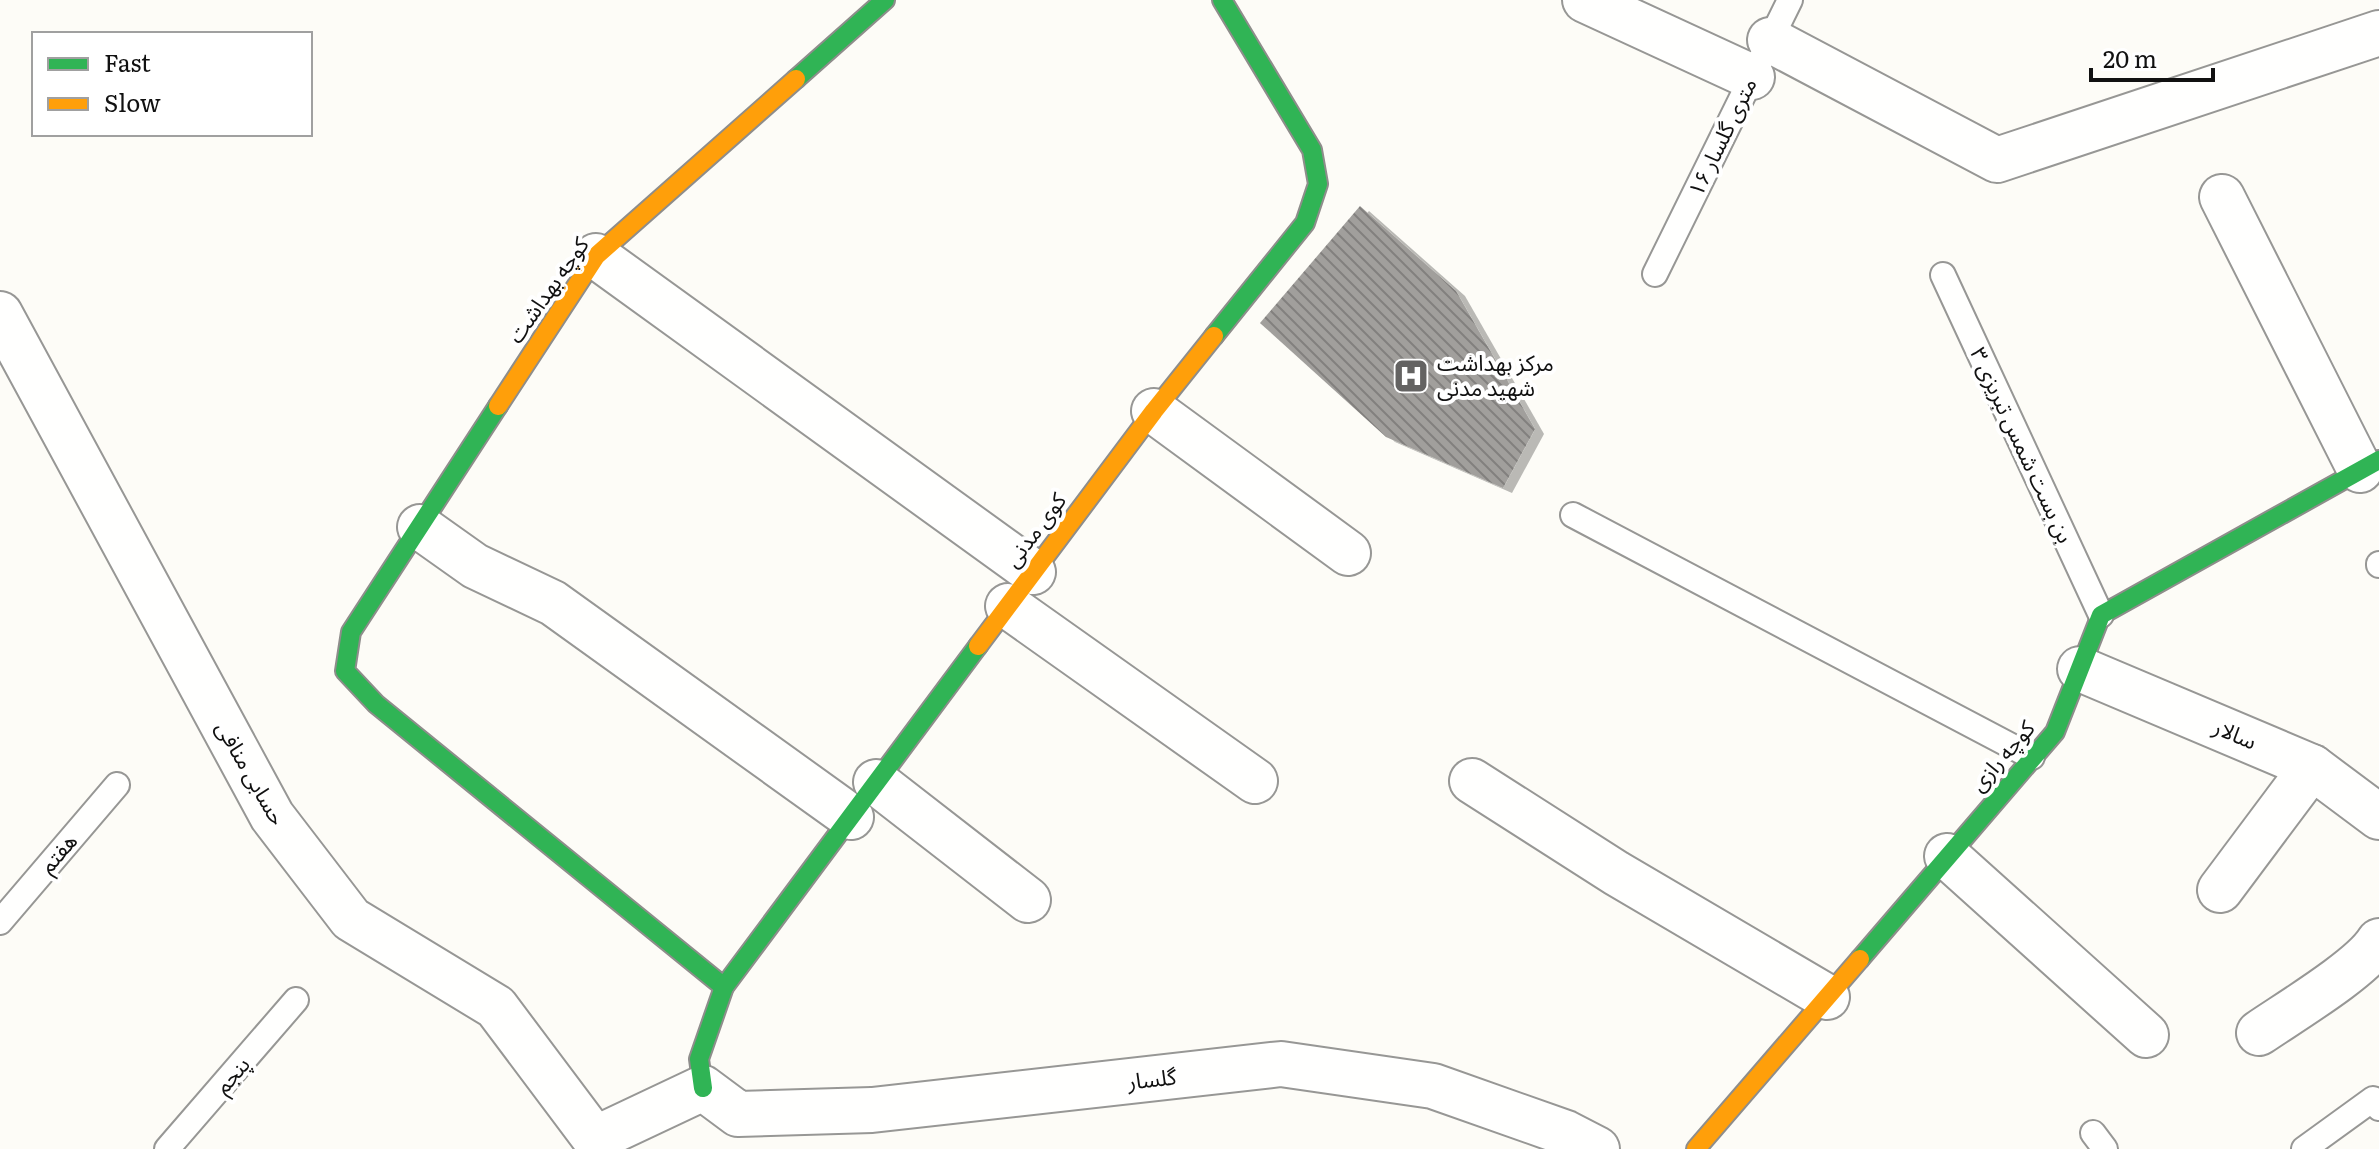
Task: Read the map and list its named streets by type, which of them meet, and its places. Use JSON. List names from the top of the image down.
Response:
{
  "streets": {
    "street": [
      "کوچه بهداشت",
      "کوی مدنی",
      "سالار",
      "کوچه رازی",
      "حسابی منافی",
      "گلسار"
    ],
    "lane": [
      "۱۶ متری گلسار",
      "بن بست شمس تبریزی ۳",
      "هفتم",
      "پنجم"
    ]
  },
  "crossings": [
    ["کوچه بهداشت", "کوی مدنی"],
    ["بن بست شمس تبریزی ۳", "کوچه رازی"],
    ["کوی مدنی", "گلسار"],
    ["سالار", "کوچه رازی"]
  ],
  "places": {
    "hospital": ["مرکز بهداشت شهید مدنی"]
  },
  "legend": ["Fast", "Slow"],
  "scale_bar": "20 m"
}
